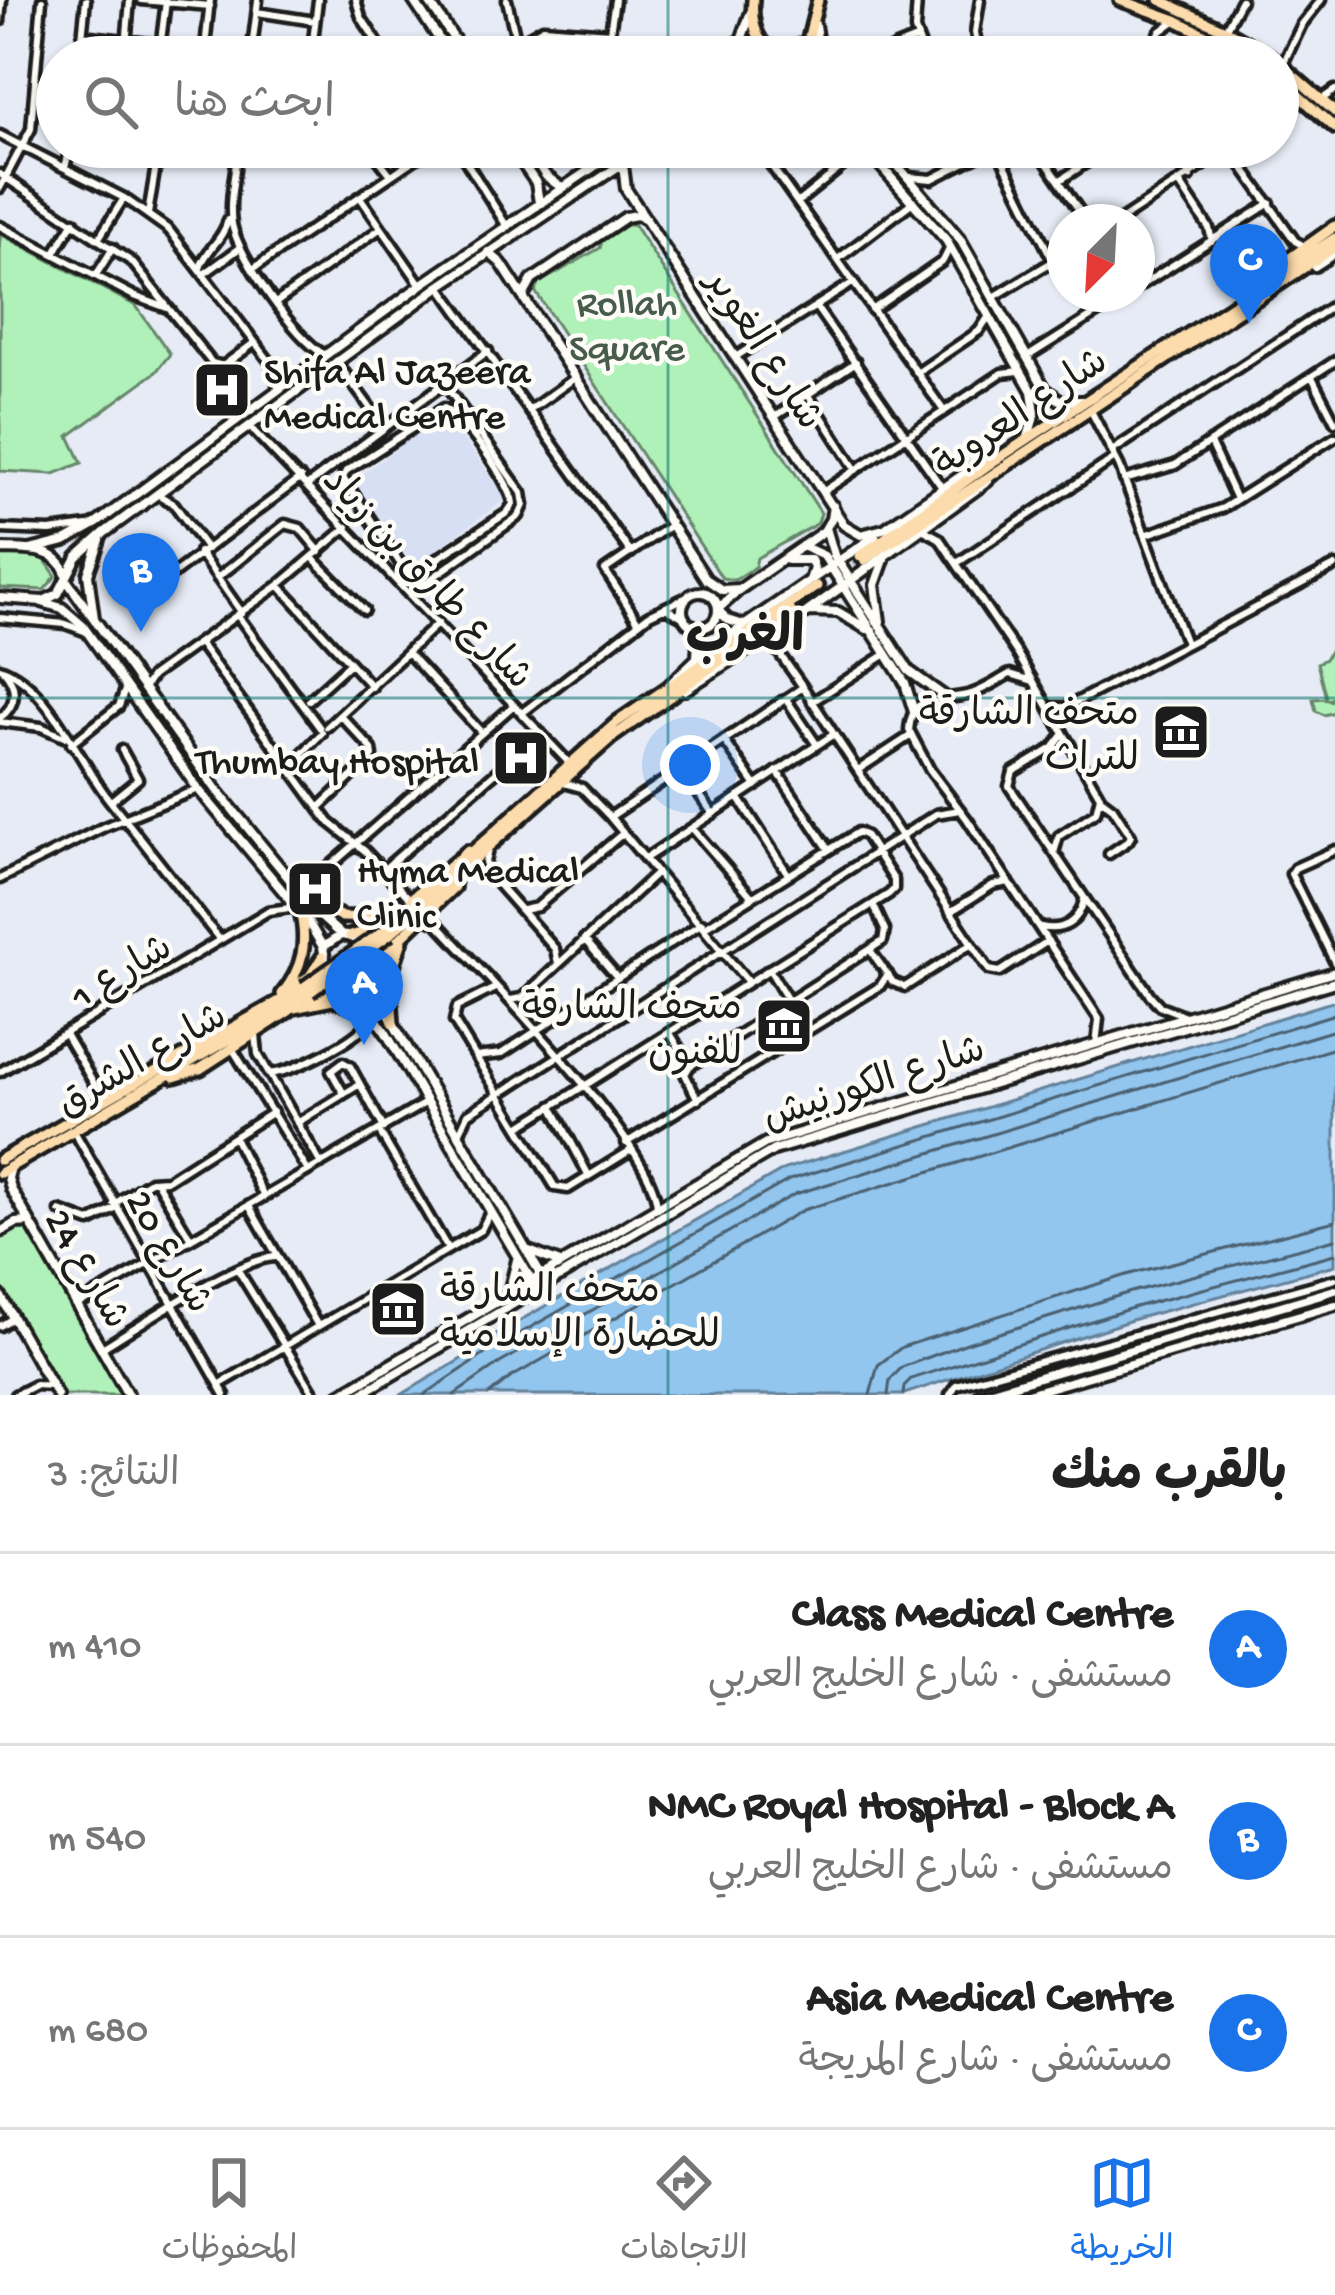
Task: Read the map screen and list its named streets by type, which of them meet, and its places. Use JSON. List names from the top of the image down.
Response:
{
  "streets": {
    "main road": [
      "شارع الغوير",
      "شارع العروبة",
      "شارع الشرق",
      "شارع الكورنيش",
      "شارع 24"
    ],
    "street": ["شارع طارق بن زياد", "شارع 1", "شارع 20"]
  },
  "crossings": [
    ["شارع الشرق", "شارع 20"],
    ["شارع الشرق", "شارع 24"]
  ],
  "districts": ["الغرب"],
  "parks": ["Rollah Square"],
  "places": {
    "hospital": ["Shifa Al Jazeera Medical Centre", "Thumbay Hospital", "Hyma Medical Clinic"],
    "museum": ["متحف الشارقة للتراث", "متحف الشارقة للفنون", "متحف الشارقة للحضارة الإسلامية"]
  },
  "north": "bottom left",
  "page": {
    "search": "ابحث هنا",
    "pins": ["C", "B", "A"],
    "heading": ["بالقرب منك", "النتائج: 3"],
    "list": [
      {
        "mark": "A",
        "name": "Class Medical Centre",
        "note": "مستشفى · شارع الخليج العربي",
        "value": "410 m"
      },
      {
        "mark": "B",
        "name": "NMC Royal Hospital - Block A",
        "note": "مستشفى · شارع الخليج العربي",
        "value": "540 m"
      },
      {
        "mark": "C",
        "name": "Asia Medical Centre",
        "note": "مستشفى · شارع المريجة",
        "value": "680 m"
      }
    ],
    "nav": ["الخريطة", "الاتجاهات", "المحفوظات"]
  }
}
